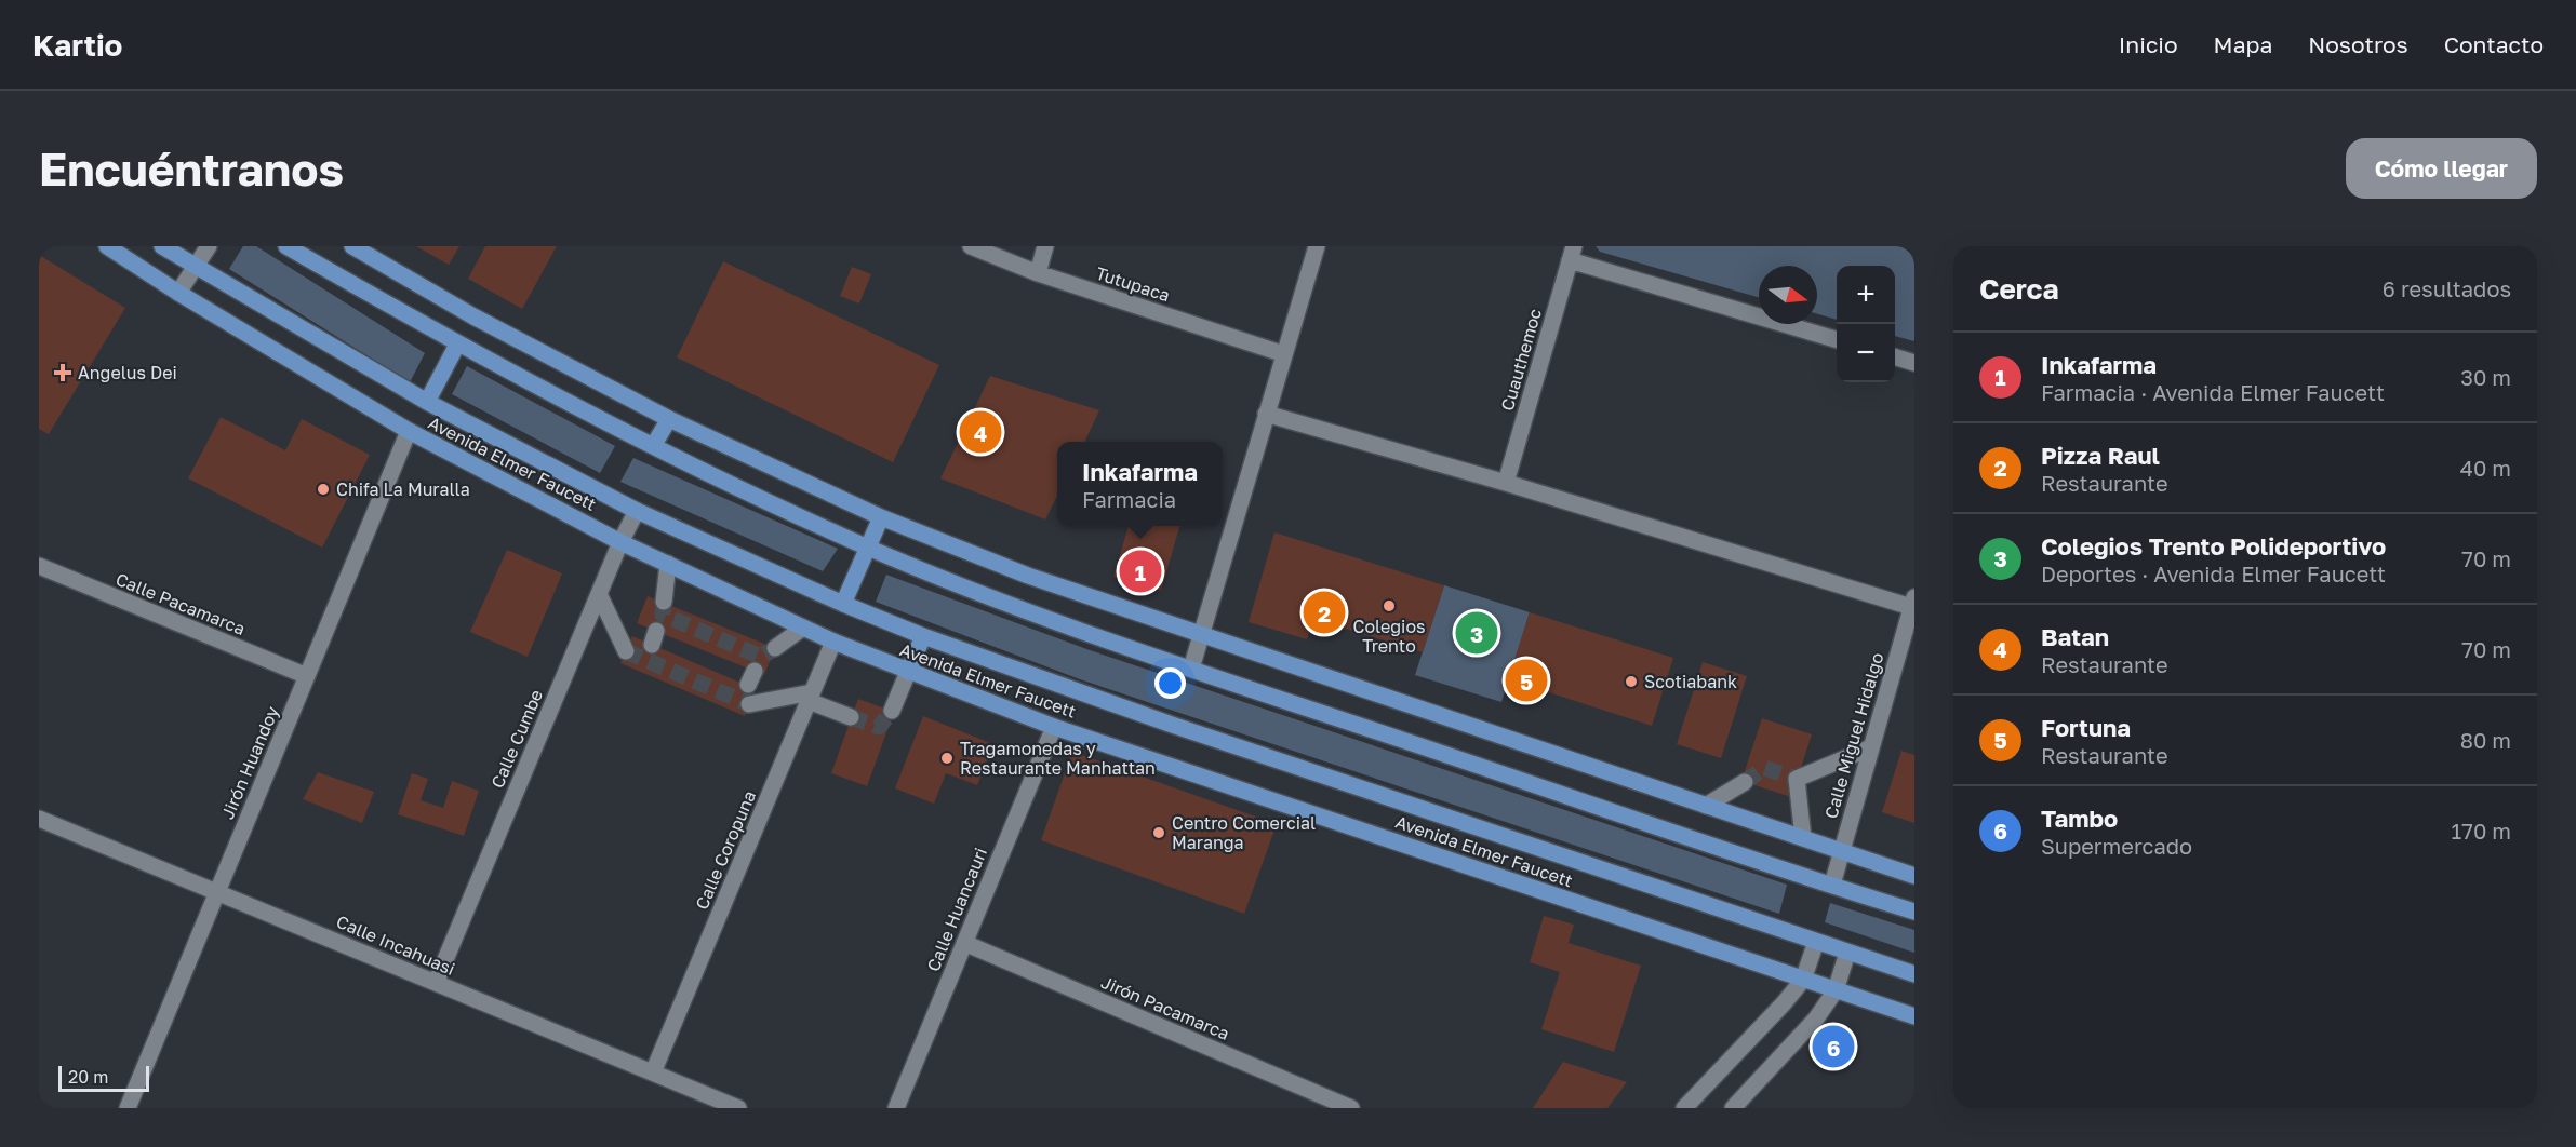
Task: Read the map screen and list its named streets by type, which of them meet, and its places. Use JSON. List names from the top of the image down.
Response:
{
  "streets": {
    "main road": ["Avenida Elmer Faucett"],
    "street": [
      "Tutupaca",
      "Cuauthemoc",
      "Calle Pacamarca",
      "Calle Miguel Hidalgo",
      "Calle Cumbe",
      "Jirón Huandoy",
      "Calle Coropuna",
      "Calle Huancauri",
      "Calle Incahuasi",
      "Jirón Pacamarca"
    ]
  },
  "crossings": [
    ["Avenida Elmer Faucett", "Calle Cumbe"],
    ["Avenida Elmer Faucett", "Jirón Huandoy"],
    ["Avenida Elmer Faucett", "Calle Coropuna"],
    ["Avenida Elmer Faucett", "Calle Huancauri"],
    ["Calle Pacamarca", "Jirón Huandoy"],
    ["Calle Cumbe", "Calle Incahuasi"],
    ["Jirón Huandoy", "Calle Incahuasi"],
    ["Calle Coropuna", "Calle Incahuasi"],
    ["Calle Huancauri", "Jirón Pacamarca"]
  ],
  "places": {
    "health": ["Angelus Dei"],
    "other": [
      "Chifa La Muralla",
      "Colegios Trento",
      "Scotiabank",
      "Tragamonedas y Restaurante Manhattan",
      "Centro Comercial Maranga"
    ]
  },
  "scale_bar": "20 m",
  "north": "right",
  "page": {
    "header": "Kartio",
    "nav": [
      "Inicio",
      "Mapa",
      "Nosotros",
      "Contacto"
    ],
    "buttons": "Cómo llegar",
    "title": "Encuéntranos",
    "heading": ["Cerca", "6 resultados"],
    "map_buttons": ["+", "−"],
    "list": [
      {
        "mark": "1",
        "name": "Inkafarma",
        "note": "Farmacia · Avenida Elmer Faucett",
        "value": "30 m"
      },
      {
        "mark": "2",
        "name": "Pizza Raul",
        "note": "Restaurante",
        "value": "40 m"
      },
      {
        "mark": "3",
        "name": "Colegios Trento Polideportivo",
        "note": "Deportes · Avenida Elmer Faucett",
        "value": "70 m"
      },
      {
        "mark": "4",
        "name": "Batan",
        "note": "Restaurante",
        "value": "70 m"
      },
      {
        "mark": "5",
        "name": "Fortuna",
        "note": "Restaurante",
        "value": "80 m"
      },
      {
        "mark": "6",
        "name": "Tambo",
        "note": "Supermercado",
        "value": "170 m"
      }
    ],
    "pins": [
      "4",
      "1",
      "2",
      "3",
      "5",
      "6"
    ],
    "popup": ["Inkafarma", "Farmacia"],
    "scale": "20 m"
  }
}
